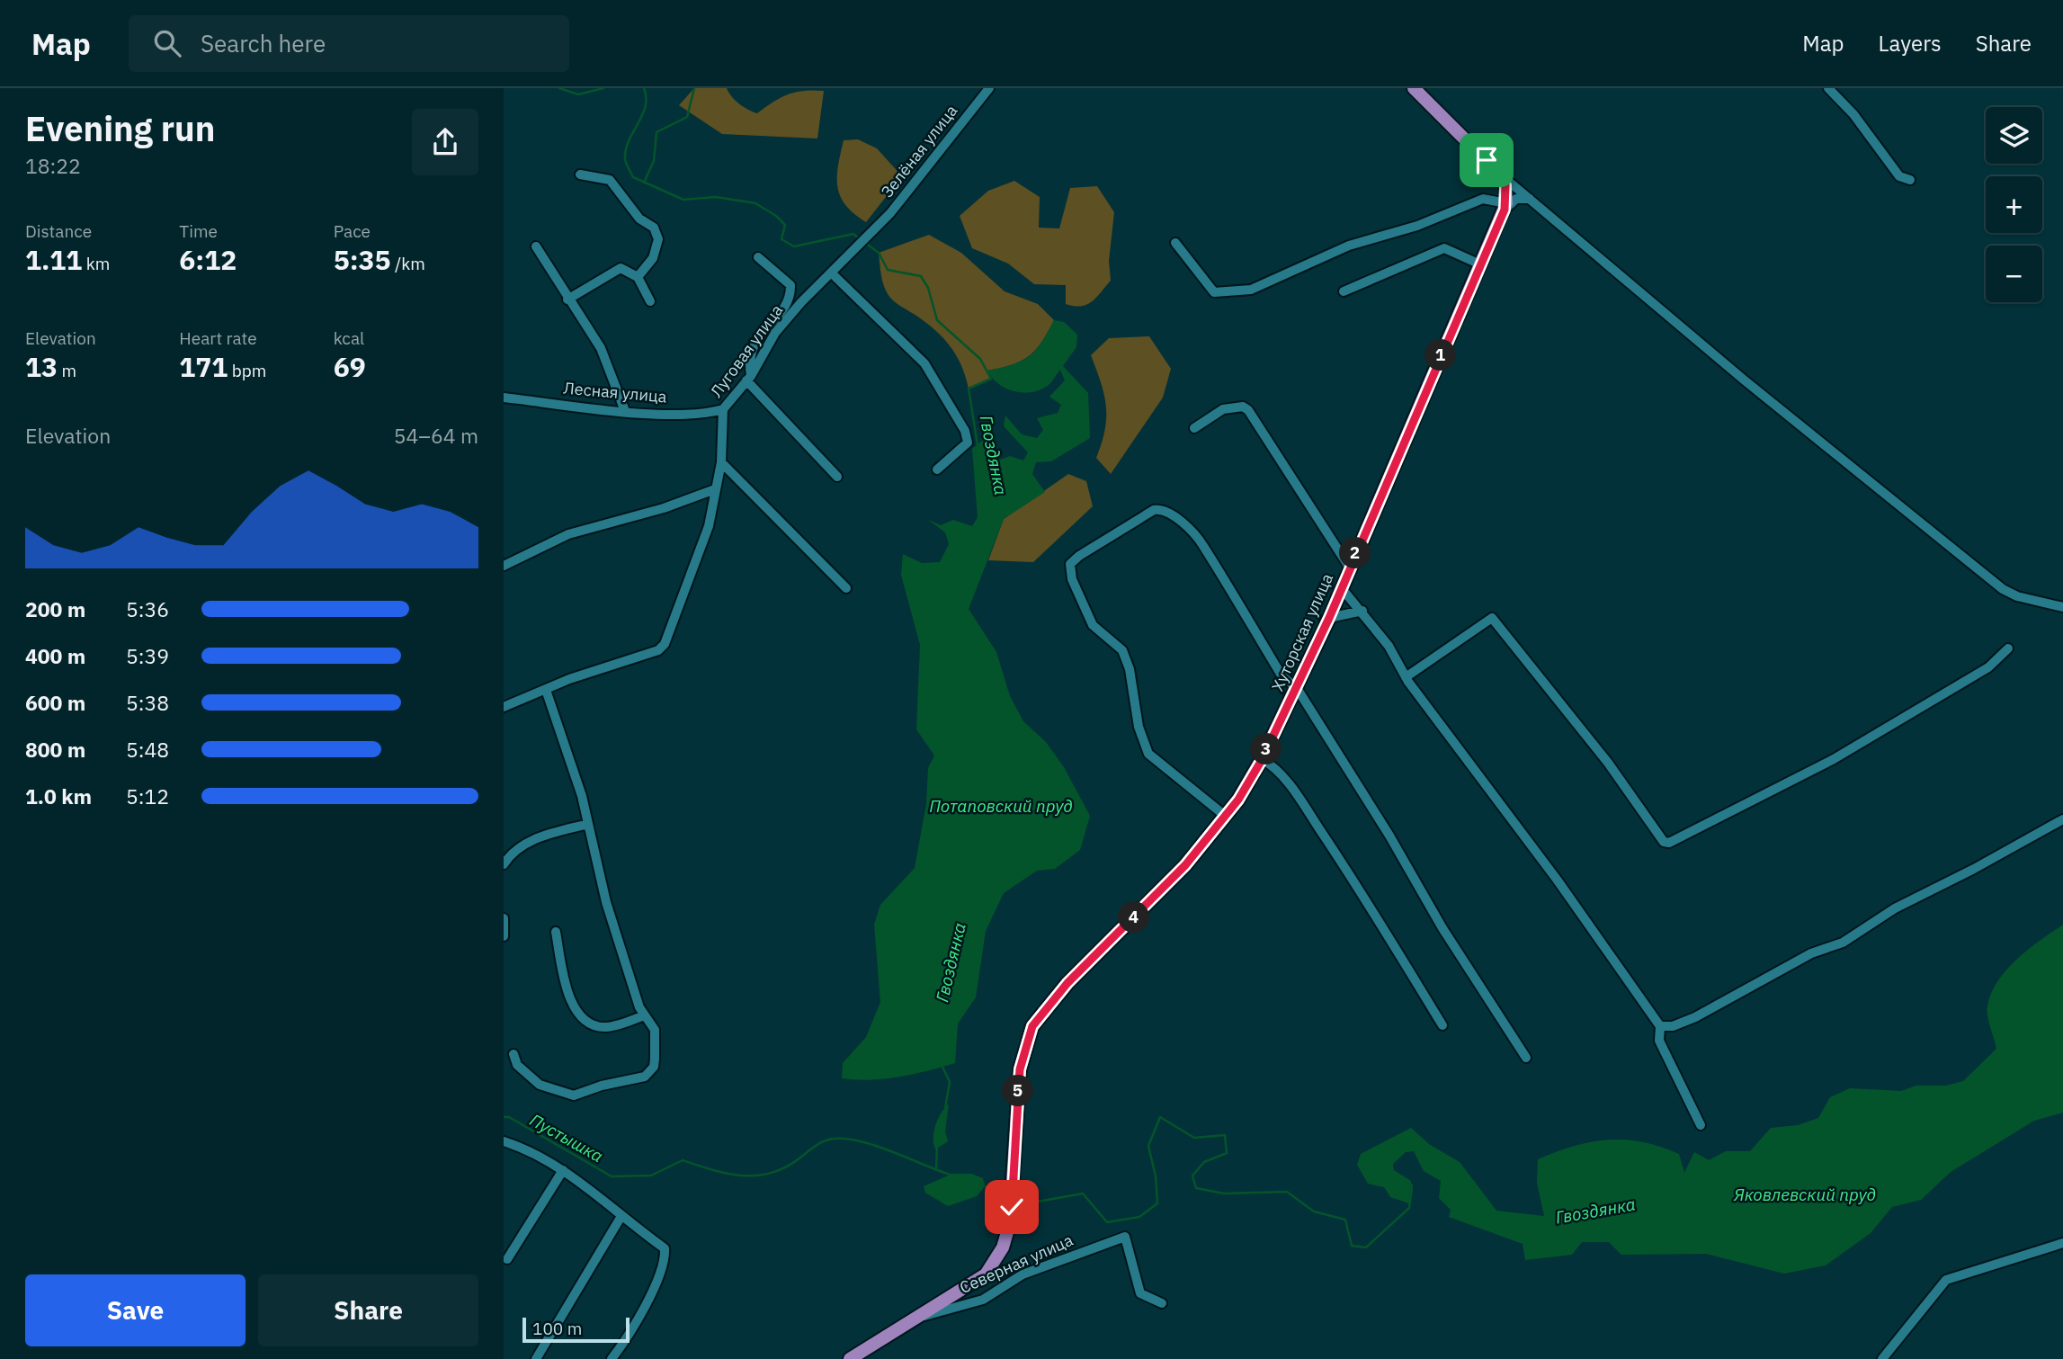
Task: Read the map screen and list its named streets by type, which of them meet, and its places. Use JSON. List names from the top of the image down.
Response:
{
  "streets": {
    "main road": ["Хуторская улица"],
    "street": [
      "Зелёная улица",
      "Луговая улица",
      "Лесная улица",
      "Северная улица"
    ]
  },
  "crossings": [
    ["Зелёная улица", "Луговая улица"],
    ["Луговая улица", "Лесная улица"],
    ["Хуторская улица", "Северная улица"]
  ],
  "water": [
    "Гвоздянка",
    "Потаповский пруд",
    "Пустышка",
    "Яковлевский пруд"
  ],
  "scale_bar": "100 m",
  "page": {
    "header": "Map",
    "search": "Search here",
    "nav": ["Map", "Layers", "Share"],
    "heading": ["Evening run", "18:22"],
    "map_buttons": ["+", "−"],
    "stats": [
      ["Distance", "1.11 km"],
      ["Time", "6:12"],
      ["Pace", "5:35 /km"],
      ["Elevation", "13 m"],
      ["Heart rate", "171 bpm"],
      ["kcal", "69"]
    ],
    "pins": [
      "1",
      "2",
      "3",
      "4",
      "5"
    ],
    "chart": ["Elevation", "54–64 m"],
    "list": [
      {
        "name": "200 m",
        "note": "5:36"
      },
      {
        "name": "400 m",
        "note": "5:39"
      },
      {
        "name": "600 m",
        "note": "5:38"
      },
      {
        "name": "800 m",
        "note": "5:48"
      },
      {
        "name": "1.0 km",
        "note": "5:12"
      }
    ],
    "buttons": ["Save", "Share"],
    "scale": "100 m"
  }
}
